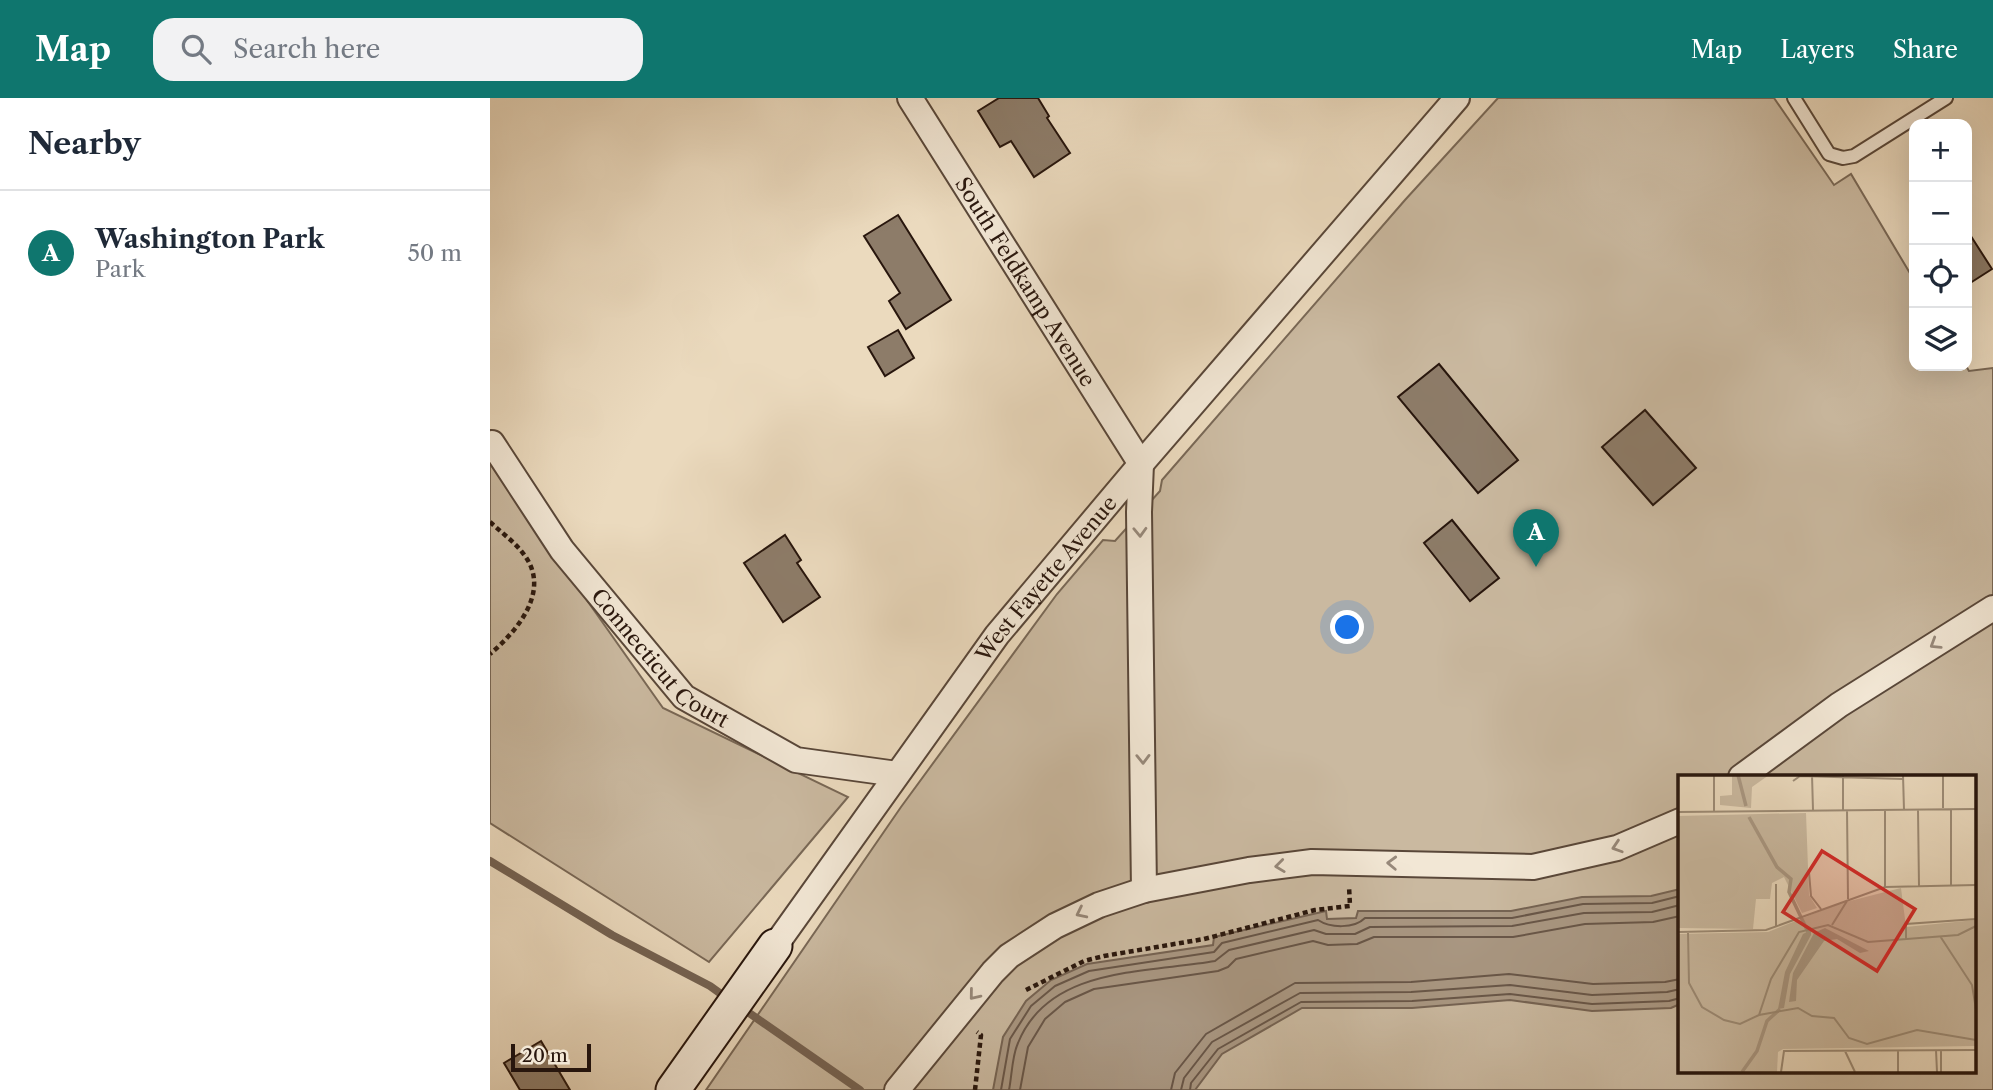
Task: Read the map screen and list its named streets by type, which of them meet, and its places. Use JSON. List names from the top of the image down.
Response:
{
  "streets": {
    "street": ["South Feldkamp Avenue", "West Fayette Avenue", "Connecticut Court"]
  },
  "crossings": [
    ["South Feldkamp Avenue", "West Fayette Avenue"],
    ["West Fayette Avenue", "Connecticut Court"]
  ],
  "scale_bar": "20 m",
  "page": {
    "header": "Map",
    "search": "Search here",
    "nav": ["Map", "Layers", "Share"],
    "heading": "Nearby",
    "map_buttons": ["+", "−"],
    "list": [
      {
        "mark": "A",
        "name": "Washington Park",
        "note": "Park",
        "value": "50 m"
      }
    ],
    "pins": "A",
    "scale": "20 m"
  }
}
